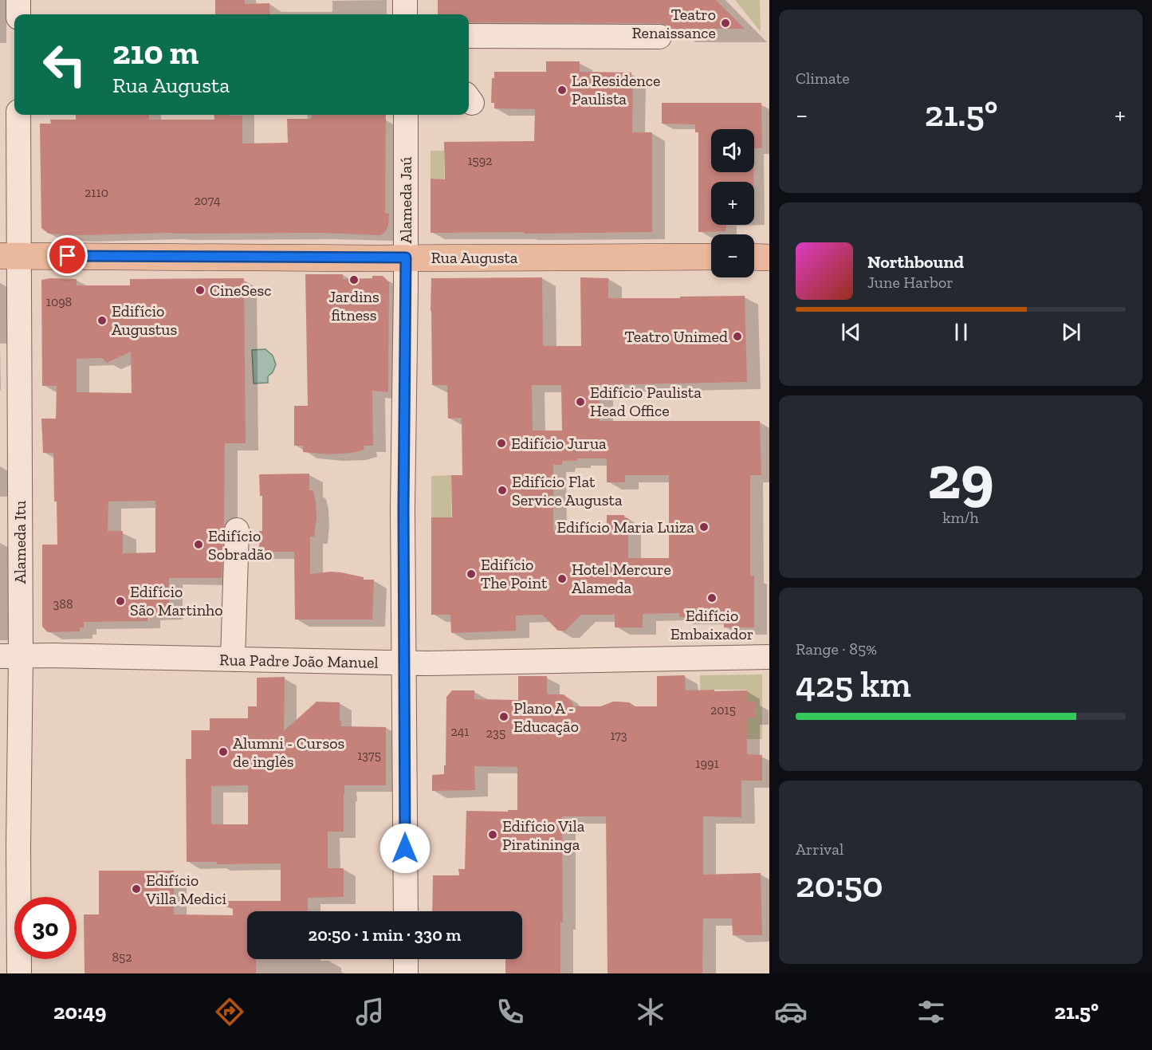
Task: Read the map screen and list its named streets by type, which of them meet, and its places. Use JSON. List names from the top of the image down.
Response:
{
  "streets": {
    "main road": ["Rua Augusta"],
    "street": ["Alameda Jaú", "Alameda Itu", "Rua Padre João Manuel"]
  },
  "crossings": [
    ["Alameda Jaú", "Rua Augusta"],
    ["Alameda Jaú", "Rua Padre João Manuel"],
    ["Rua Augusta", "Alameda Itu"],
    ["Alameda Itu", "Rua Padre João Manuel"]
  ],
  "places": [
    "Teatro Renaissance",
    "La Residence Paulista",
    "Jardins fitness",
    "CineSesc",
    "Edifício Augustus",
    "Teatro Unimed",
    "Edifício Paulista Head Office",
    "Edifício Jurua",
    "Edifício Flat Service Augusta",
    "Edifício Maria Luiza",
    "Edifício Sobradão",
    "Edifício The Point",
    "Hotel Mercure Alameda",
    "Edifício Embaixador",
    "Edifício São Martinho",
    "Plano A - Educação",
    "Alumni - Cursos de inglês",
    "Edifício Vila Piratininga",
    "Edifício Villa Medici"
  ],
  "house_numbers": [
    "1592",
    "2110",
    "2074",
    "1098",
    "388",
    "2015",
    "241",
    "235",
    "173",
    "1375",
    "1991",
    "852"
  ],
  "page": {
    "tile": [
      "Climate",
      ["29", "km/h"],
      ["Range · 85%", "425 km"],
      ["Arrival", "20:50"]
    ],
    "turn": ["210 m", "Rua Augusta"],
    "heat": ["−", "21.5°", "+"],
    "map_buttons": ["+", "−"],
    "song": ["Northbound", "June Harbor"],
    "limit": "30",
    "trip": "20:50 · 1 min · 330 m",
    "tabs": ["20:49", "21.5°"]
  }
}
